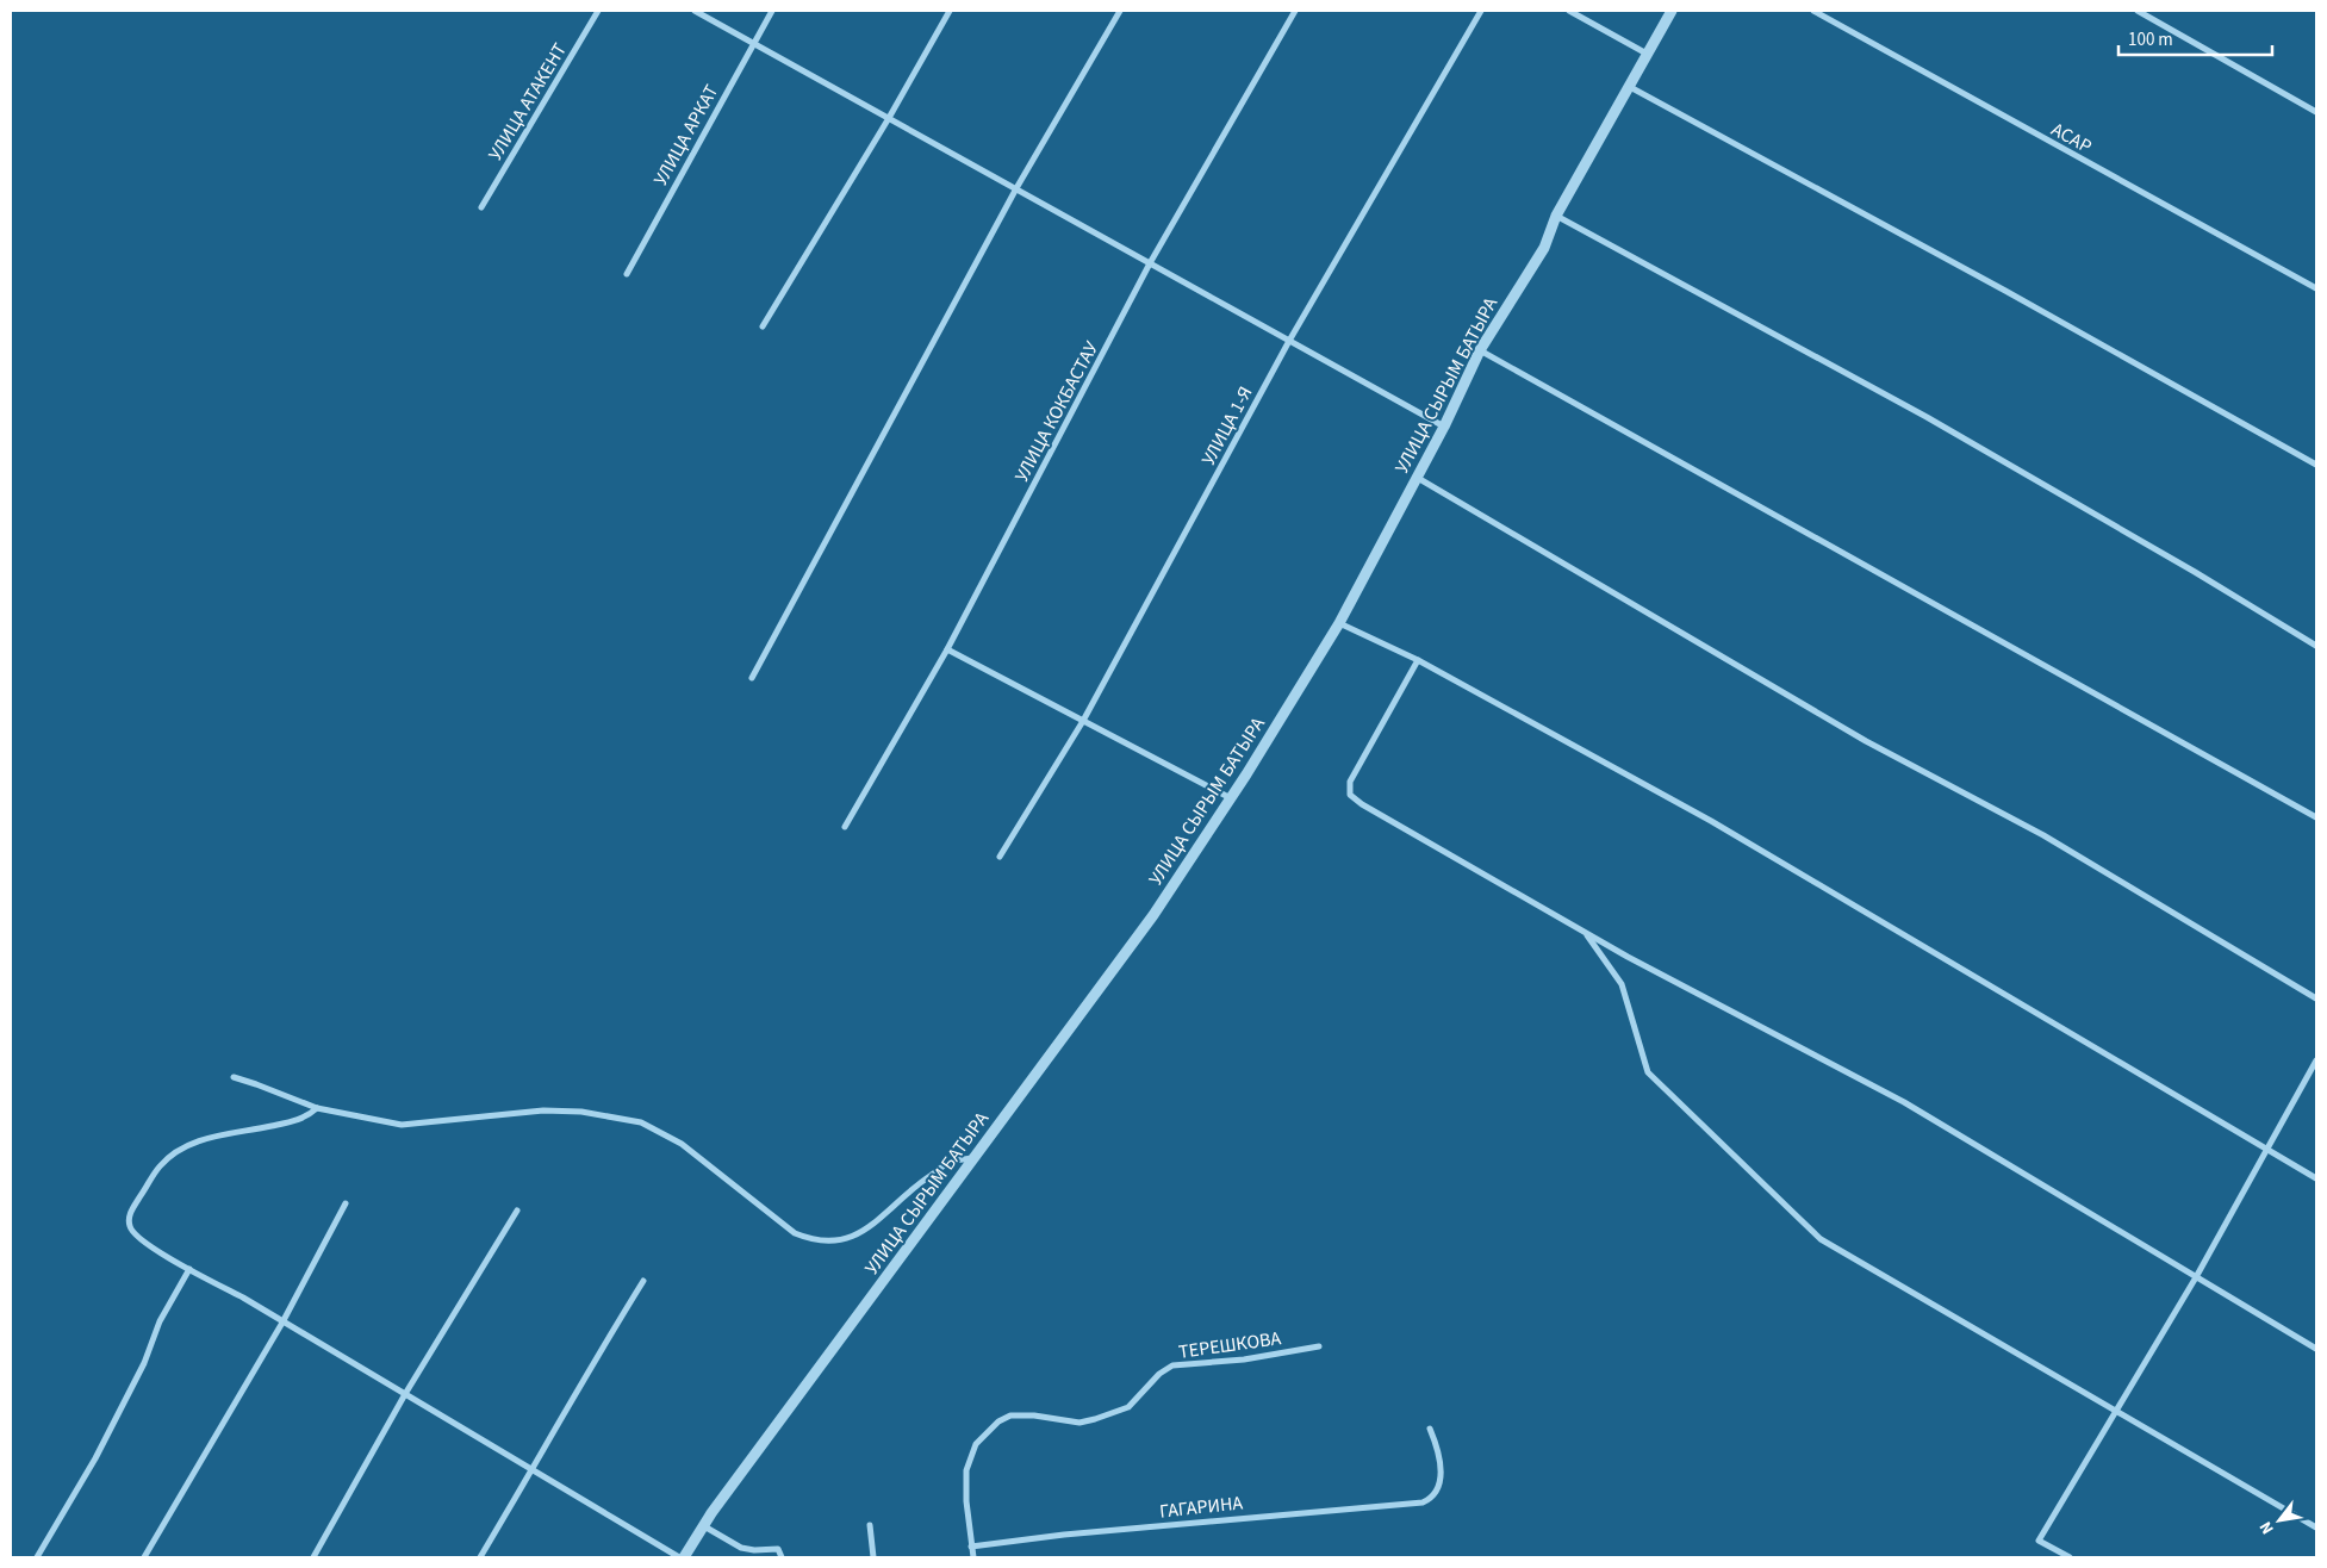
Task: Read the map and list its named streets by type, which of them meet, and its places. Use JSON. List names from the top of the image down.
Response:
{
  "streets": {
    "street": [
      "УЛИЦА АТАКЕНТ",
      "УЛИЦА АРКАТ",
      "АСАР",
      "УЛИЦА СЫРЫМ БАТЫРА",
      "УЛИЦА КОКБАСТАУ",
      "УЛИЦА 1-Я",
      "ТЕРЕШКОВА",
      "ГАГАРИНА"
    ]
  },
  "crossings": [
    ["ТЕРЕШКОВА", "ГАГАРИНА"]
  ],
  "scale_bar": "100 m",
  "north": "bottom left"
}
